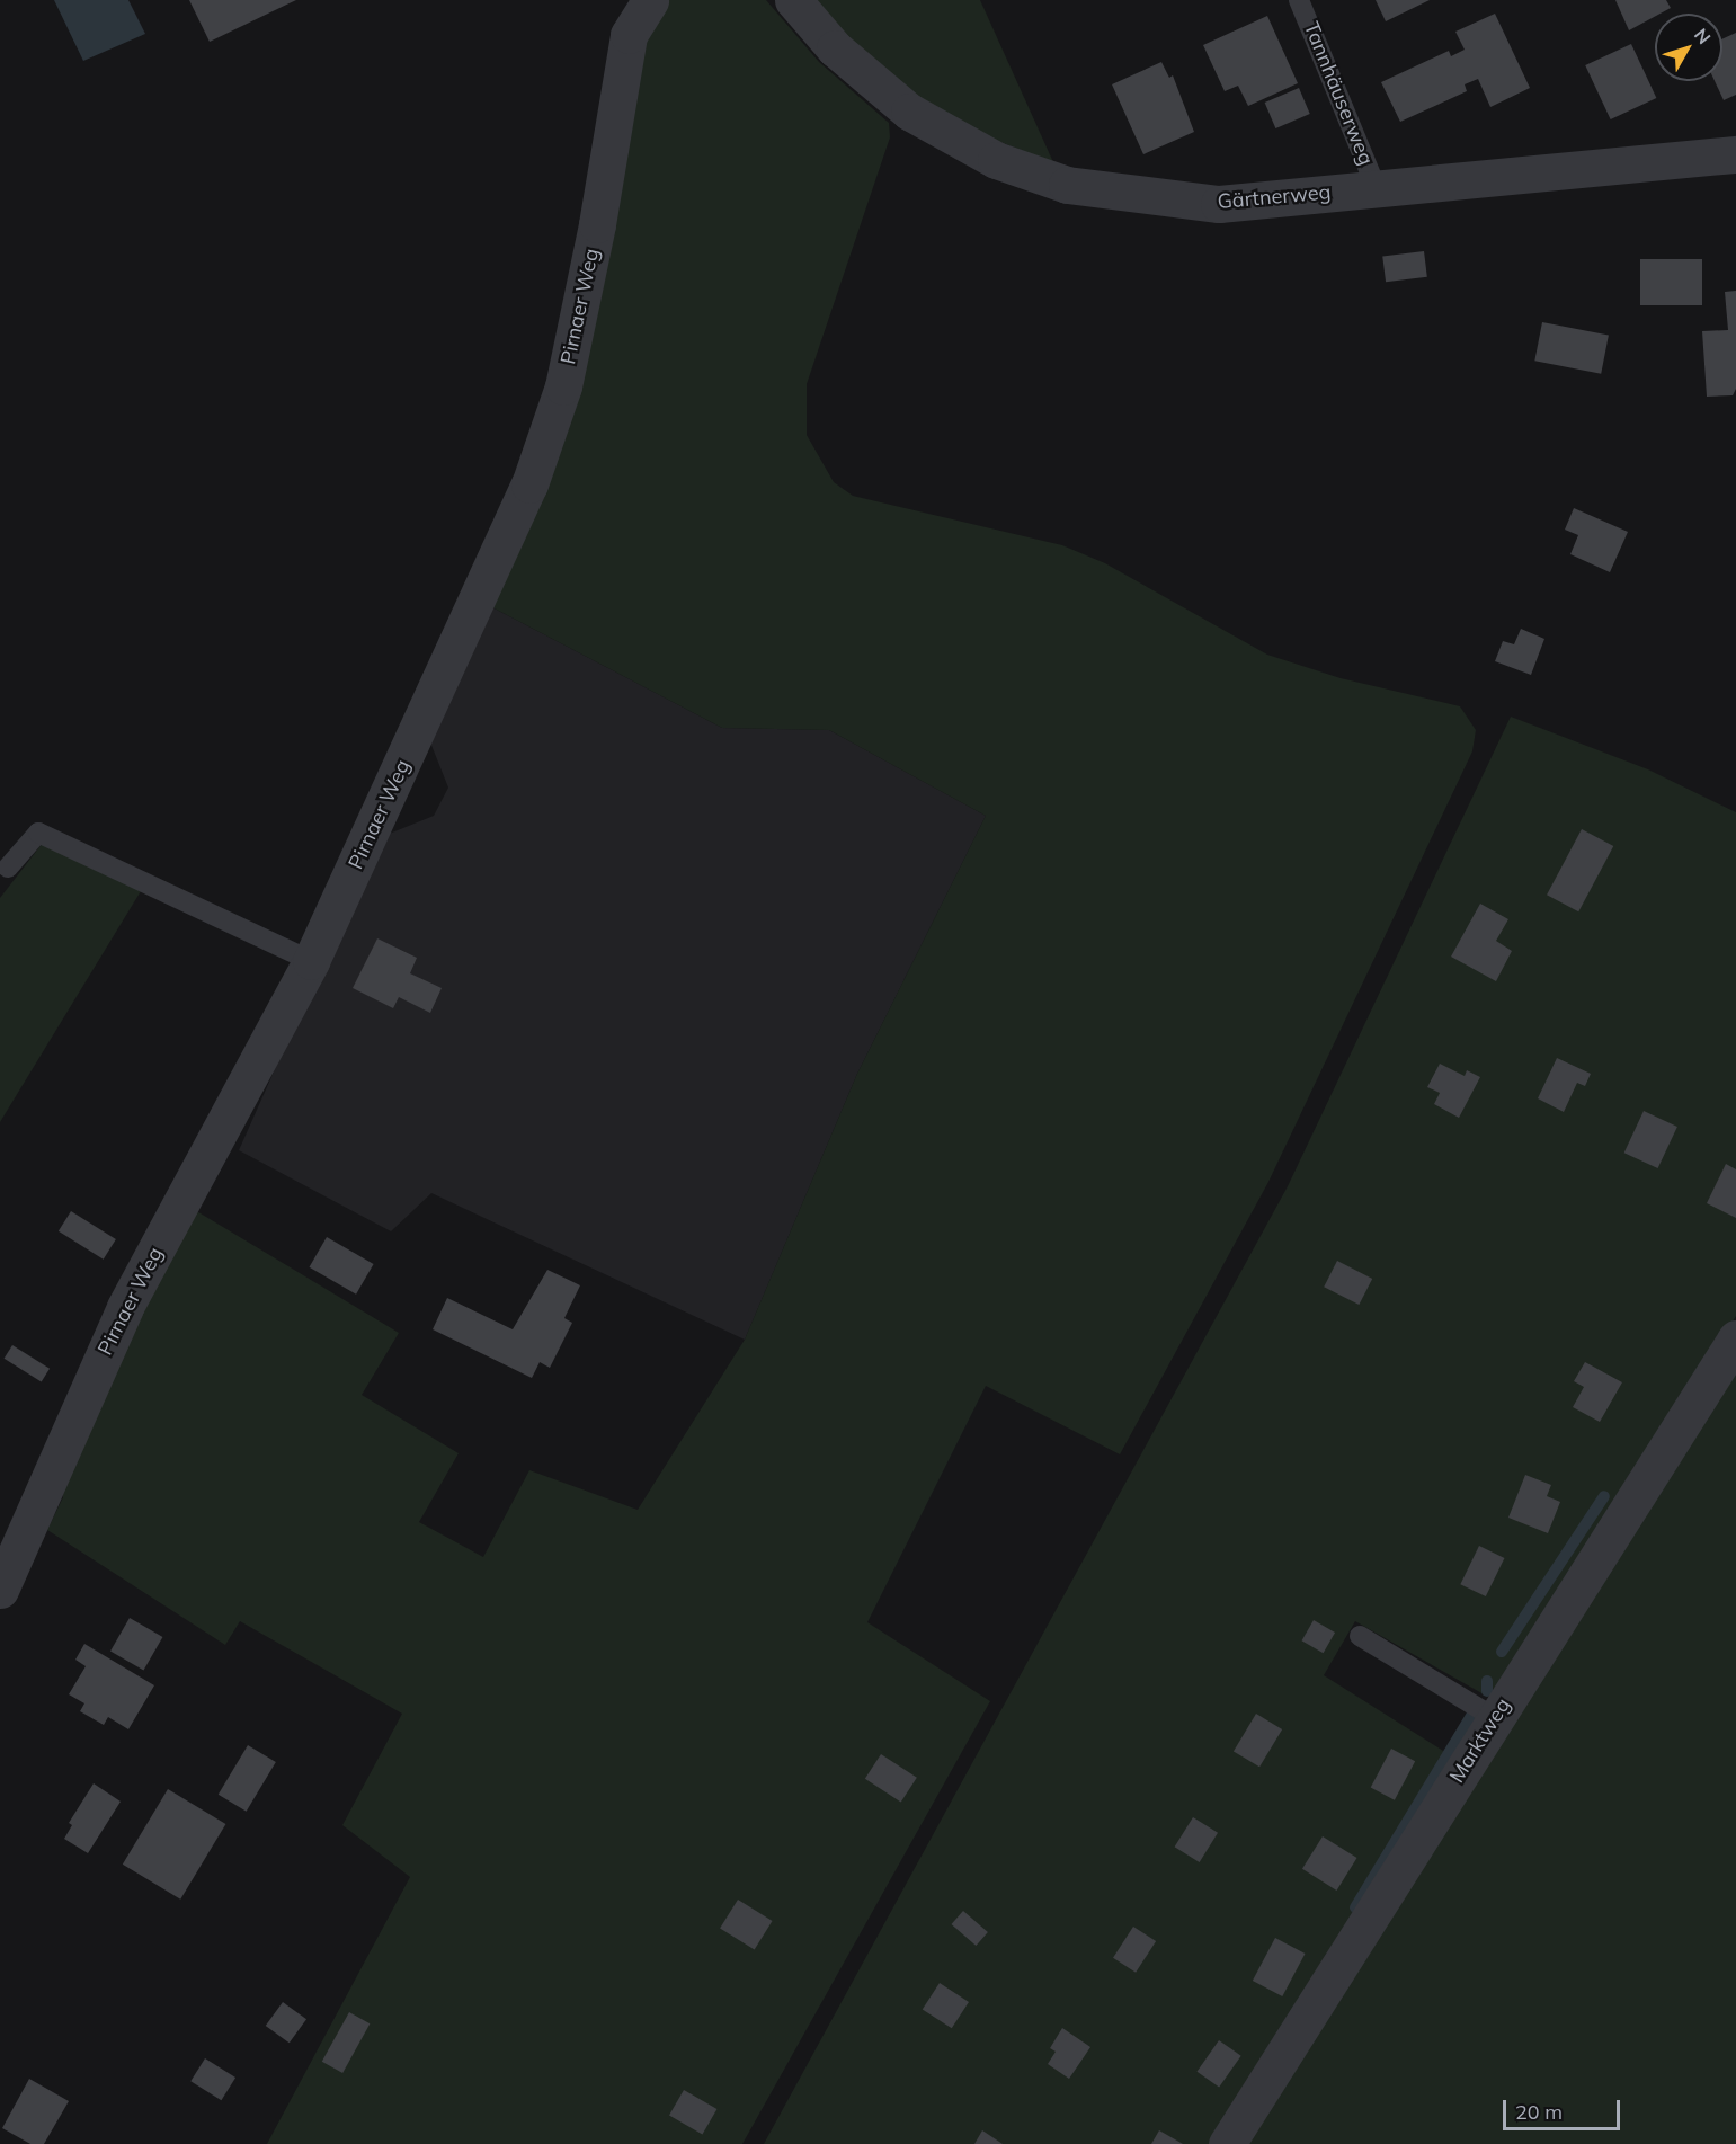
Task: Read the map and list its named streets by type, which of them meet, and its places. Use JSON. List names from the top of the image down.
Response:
{
  "streets": {
    "street": ["Gärtnerweg", "Pirnaer Weg", "Marktweg"],
    "lane": ["Tannhäuserweg"]
  },
  "crossings": [
    ["Tannhäuserweg", "Gärtnerweg"]
  ],
  "scale_bar": "20 m",
  "north": "top right"
}
